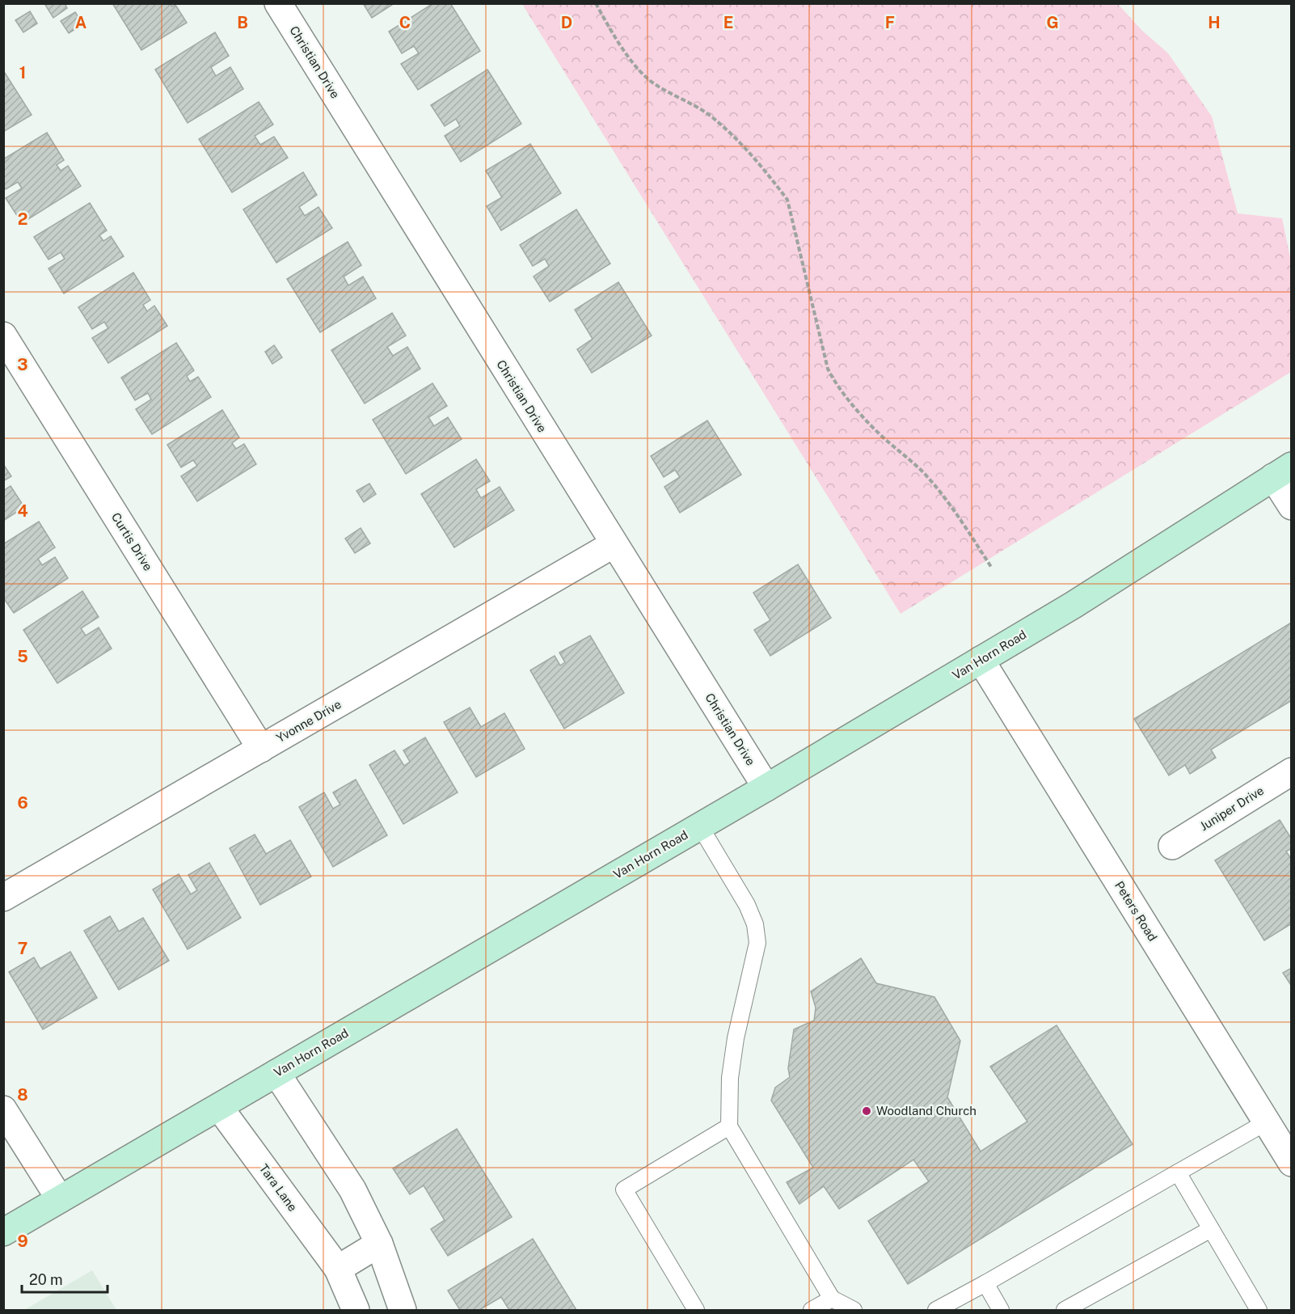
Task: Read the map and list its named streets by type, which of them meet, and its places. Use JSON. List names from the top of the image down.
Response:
{
  "streets": {
    "main road": ["Van Horn Road"],
    "street": [
      "Christian Drive",
      "Curtis Drive",
      "Yvonne Drive",
      "Juniper Drive",
      "Peters Road",
      "Tara Lane"
    ]
  },
  "crossings": [
    ["Christian Drive", "Van Horn Road"],
    ["Christian Drive", "Yvonne Drive"],
    ["Curtis Drive", "Yvonne Drive"],
    ["Van Horn Road", "Peters Road"],
    ["Van Horn Road", "Tara Lane"]
  ],
  "places": ["Woodland Church"],
  "scale_bar": "20 m",
  "grid": {
    "columns": [
      "A",
      "B",
      "C",
      "D",
      "E",
      "F",
      "G",
      "H"
    ],
    "rows": [
      "1",
      "2",
      "3",
      "4",
      "5",
      "6",
      "7",
      "8",
      "9"
    ]
  }
}
